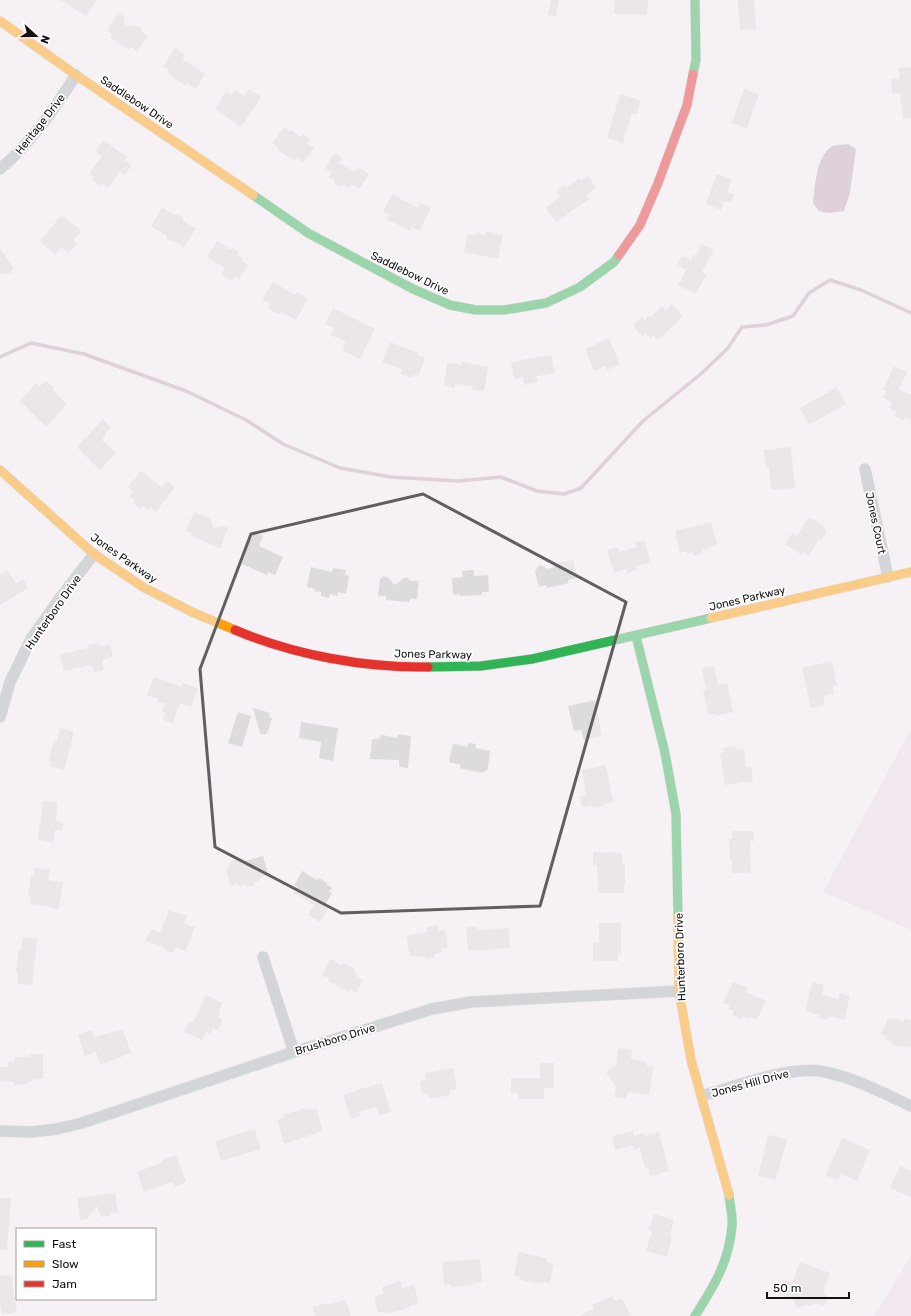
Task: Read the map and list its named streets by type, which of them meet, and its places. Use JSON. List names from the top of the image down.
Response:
{
  "streets": {
    "street": [
      "Saddlebow Drive",
      "Heritage Drive",
      "Jones Court",
      "Jones Parkway",
      "Hunterboro Drive",
      "Brushboro Drive",
      "Jones Hill Drive"
    ]
  },
  "crossings": [
    ["Saddlebow Drive", "Heritage Drive"],
    ["Jones Court", "Jones Parkway"],
    ["Jones Parkway", "Hunterboro Drive"],
    ["Hunterboro Drive", "Brushboro Drive"],
    ["Hunterboro Drive", "Jones Hill Drive"]
  ],
  "legend": ["Fast", "Slow", "Jam"],
  "scale_bar": "50 m",
  "north": "right"
}
